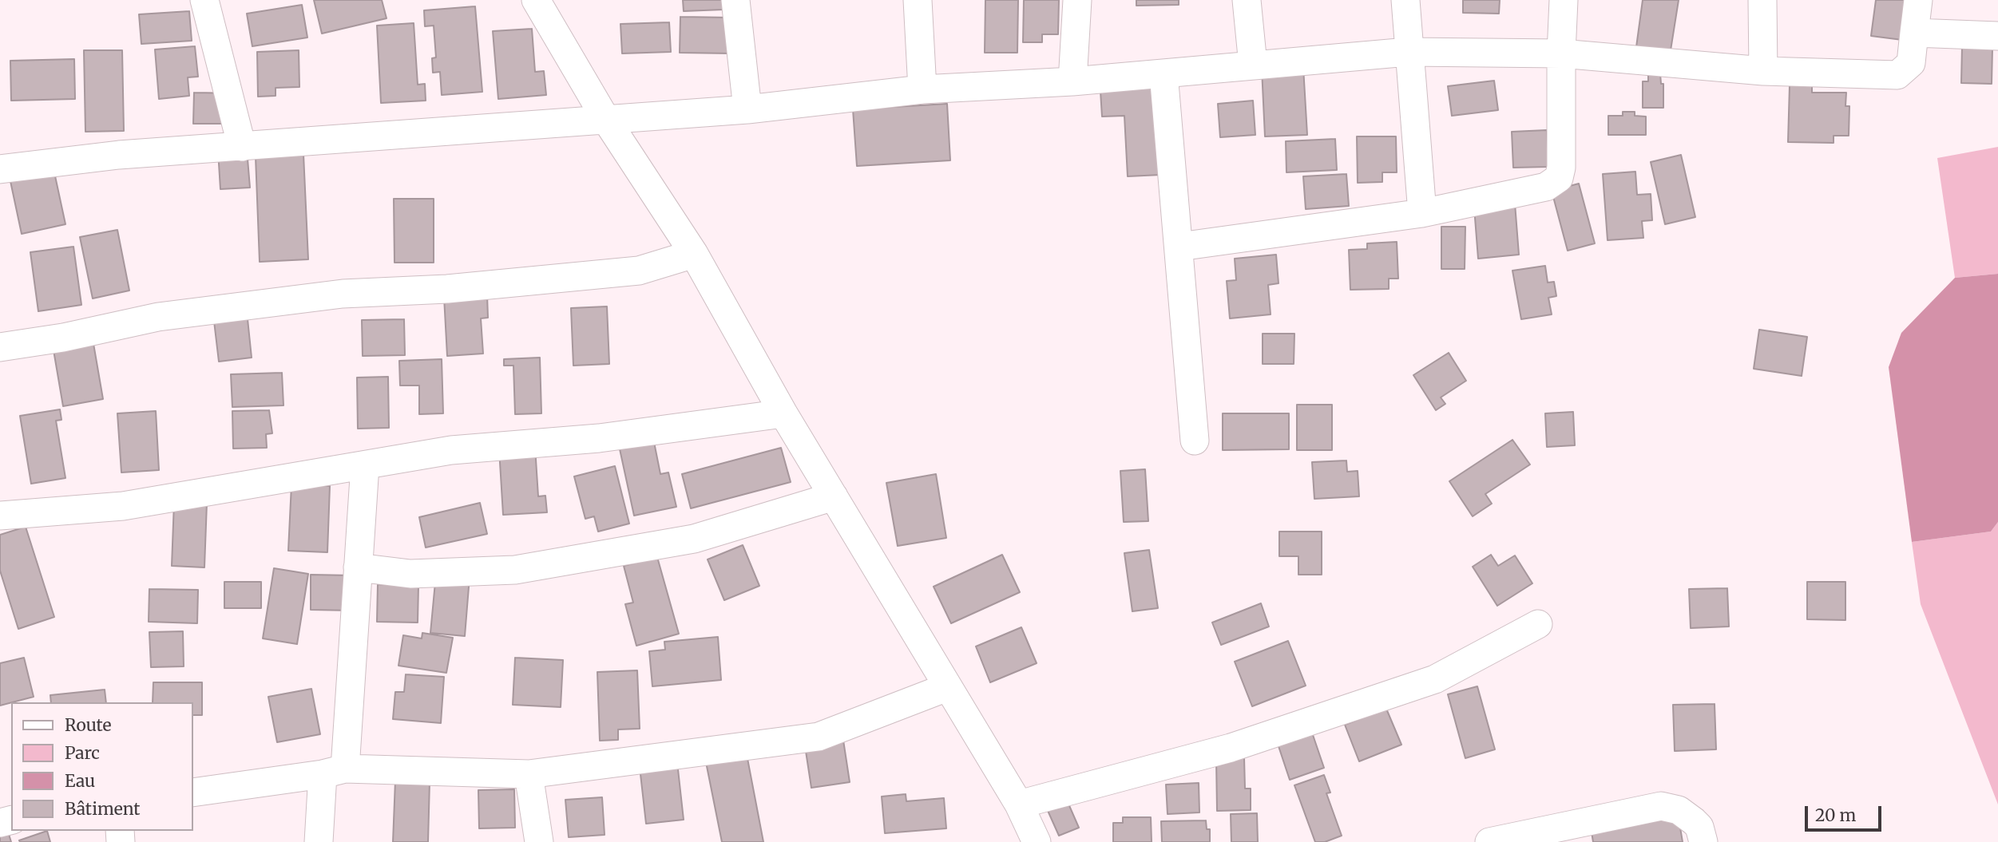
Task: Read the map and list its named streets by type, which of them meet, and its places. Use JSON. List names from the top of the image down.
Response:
{
  "legend": [
    "Route",
    "Parc",
    "Eau",
    "Bâtiment"
  ],
  "scale_bar": "20 m"
}
